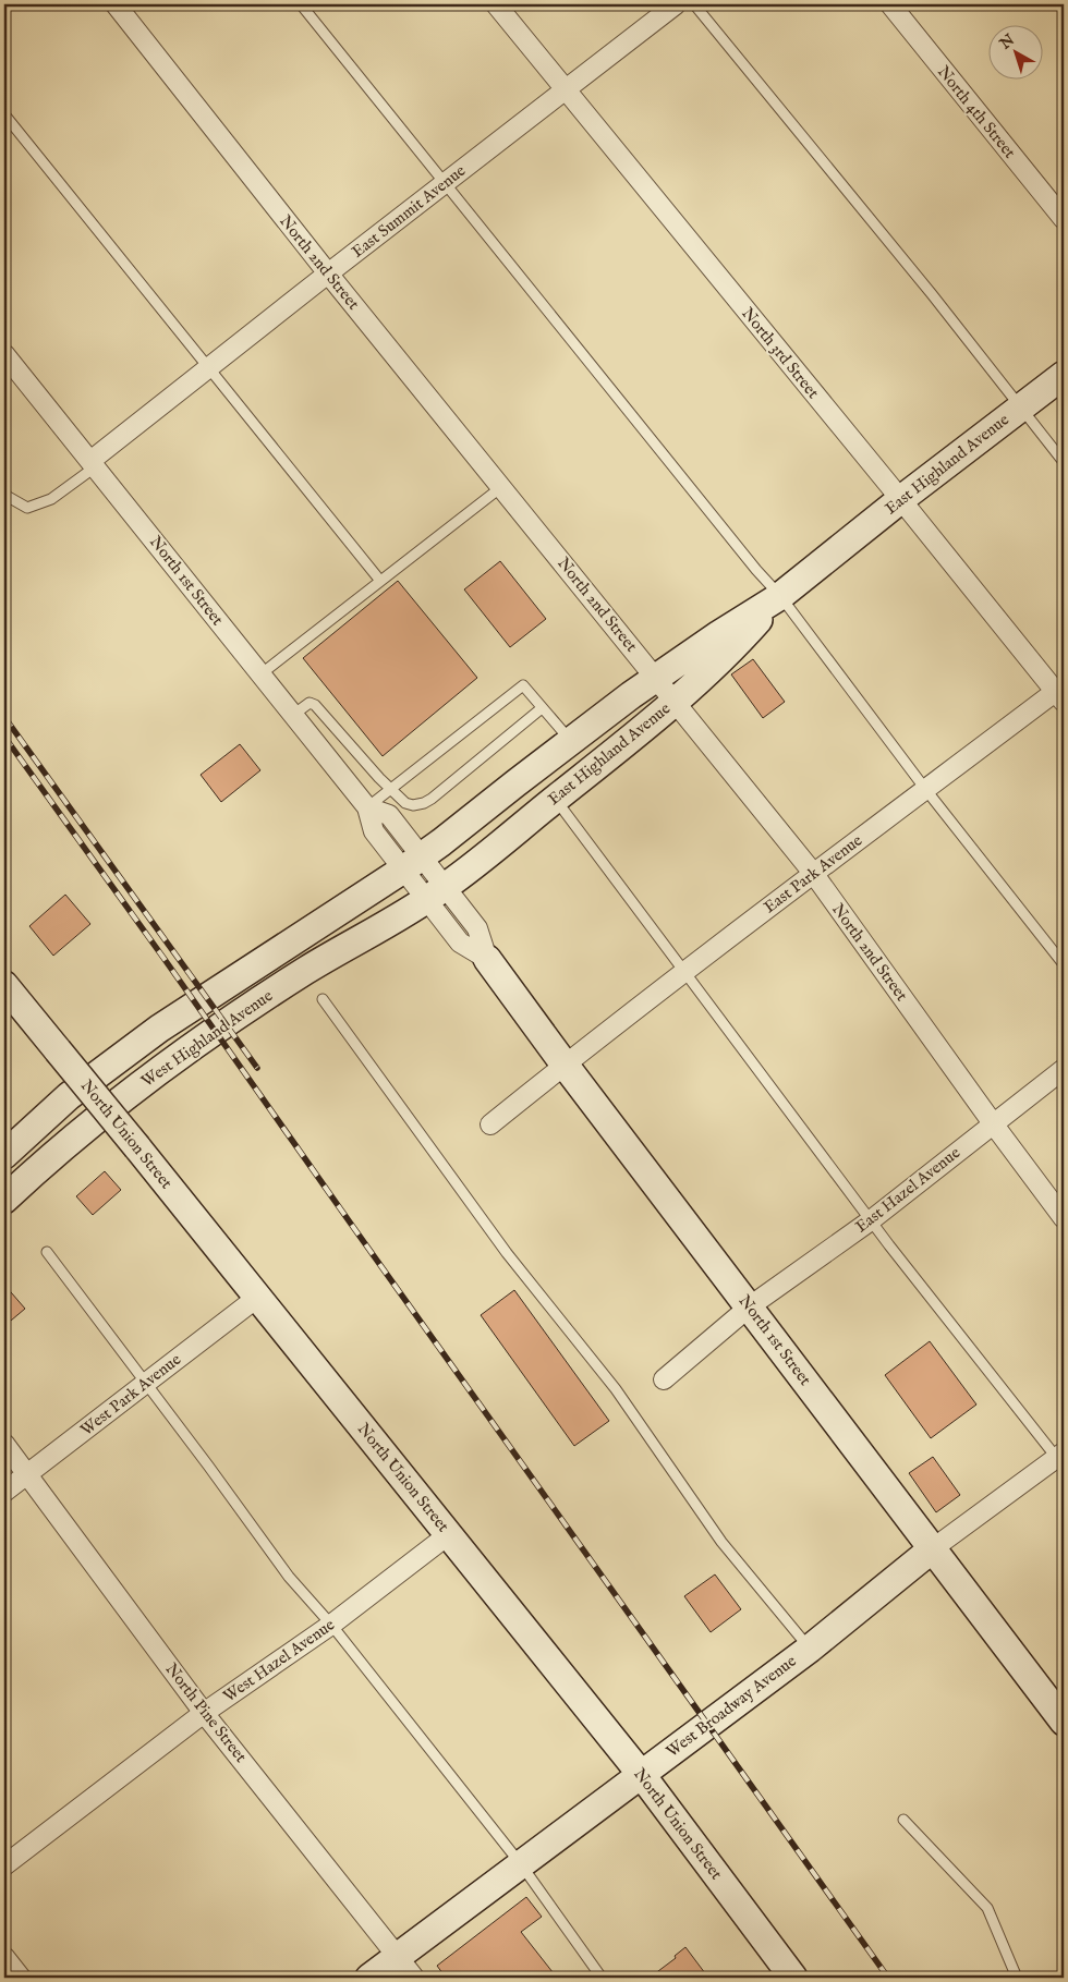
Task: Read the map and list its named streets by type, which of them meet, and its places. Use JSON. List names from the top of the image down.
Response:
{
  "streets": {
    "main road": [
      "East Highland Avenue",
      "North 1st Street",
      "West Highland Avenue",
      "North Union Street",
      "West Broadway Avenue"
    ],
    "street": [
      "North 4th Street",
      "East Summit Avenue",
      "North 2nd Street",
      "North 3rd Street",
      "East Park Avenue",
      "East Hazel Avenue",
      "West Park Avenue",
      "West Hazel Avenue",
      "North Pine Street"
    ]
  },
  "crossings": [
    ["East Summit Avenue", "North 2nd Street"],
    ["East Summit Avenue", "North 3rd Street"],
    ["East Summit Avenue", "North 1st Street"],
    ["North 2nd Street", "East Highland Avenue"],
    ["North 2nd Street", "East Park Avenue"],
    ["North 2nd Street", "East Hazel Avenue"],
    ["North 3rd Street", "East Highland Avenue"],
    ["North 3rd Street", "East Park Avenue"],
    ["East Highland Avenue", "North 1st Street"],
    ["East Highland Avenue", "West Highland Avenue"],
    ["North 1st Street", "East Park Avenue"],
    ["North 1st Street", "West Highland Avenue"],
    ["North 1st Street", "East Hazel Avenue"],
    ["North 1st Street", "West Broadway Avenue"],
    ["North Union Street", "West Park Avenue"],
    ["North Union Street", "West Hazel Avenue"],
    ["North Union Street", "West Broadway Avenue"],
    ["West Park Avenue", "North Pine Street"],
    ["West Hazel Avenue", "North Pine Street"],
    ["West Broadway Avenue", "North Pine Street"]
  ],
  "north": "top left"
}
